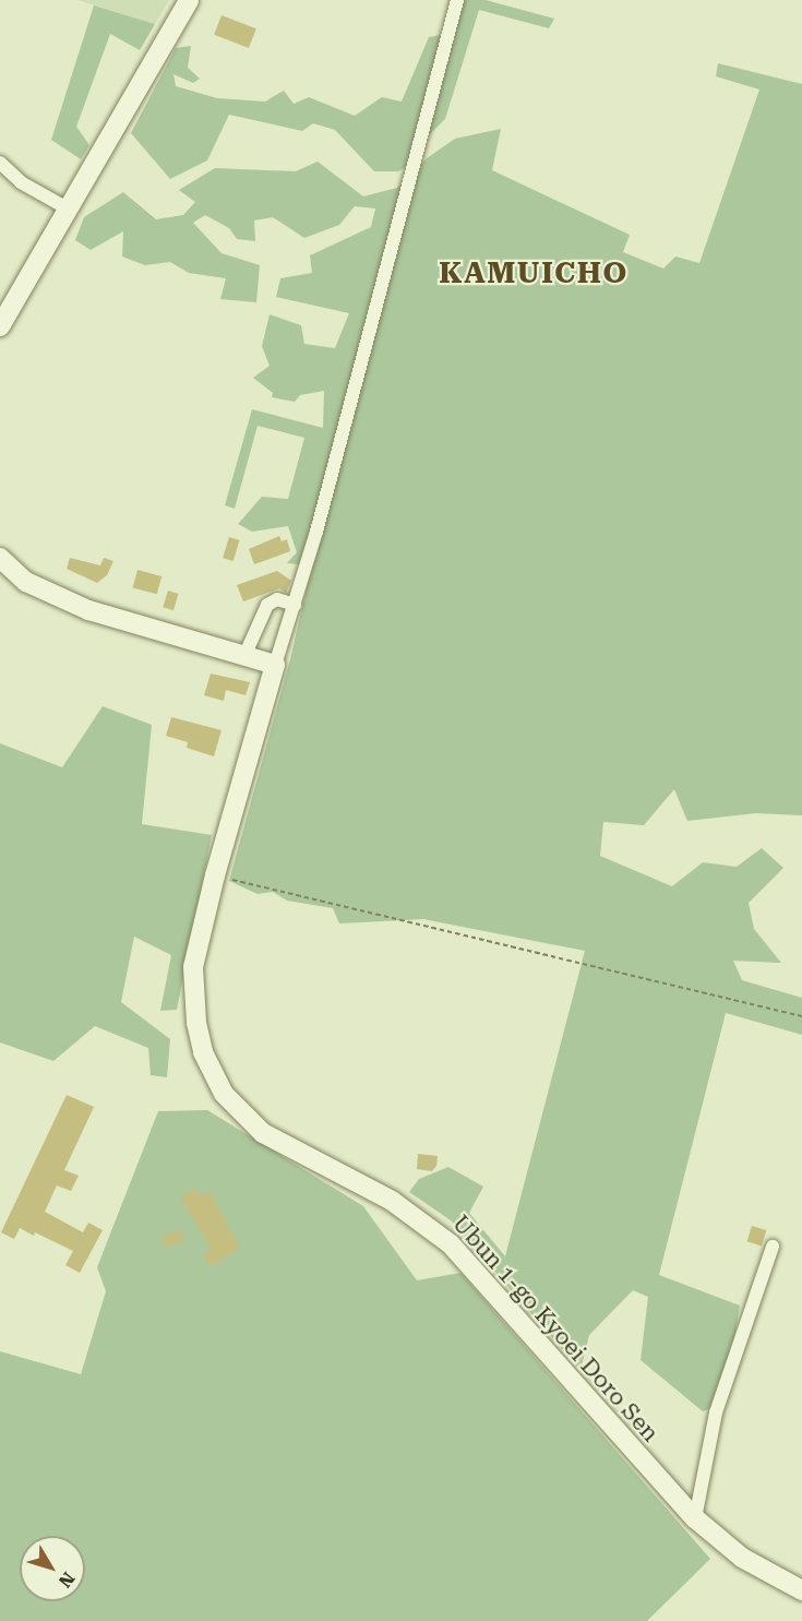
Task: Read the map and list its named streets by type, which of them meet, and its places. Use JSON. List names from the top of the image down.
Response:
{
  "streets": {
    "street": ["Ubun 1-go Kyoei Doro Sen"]
  },
  "districts": ["KAMUICHO"],
  "north": "bottom right"
}
